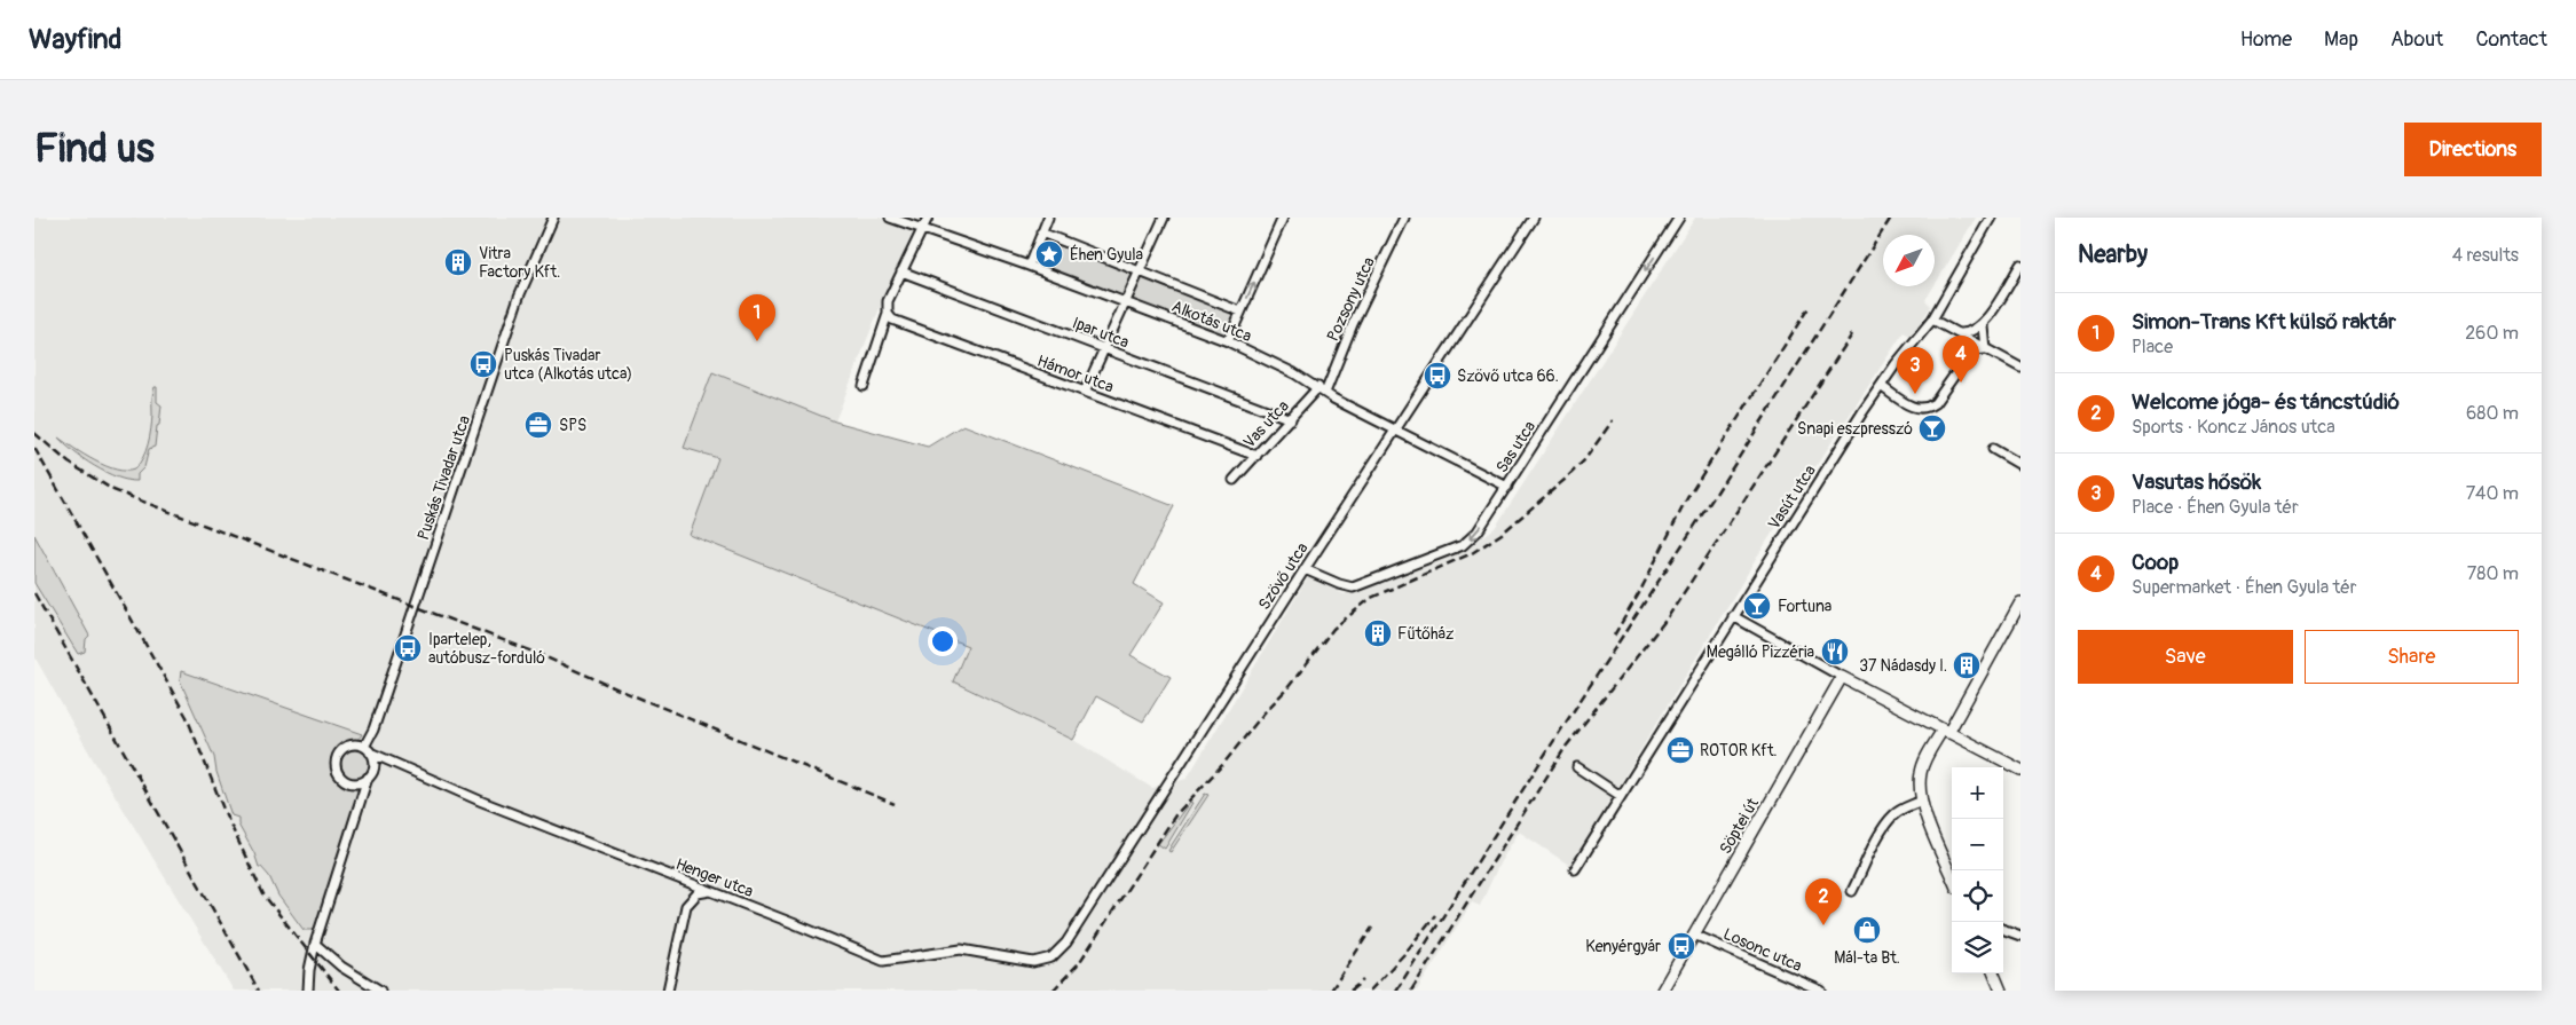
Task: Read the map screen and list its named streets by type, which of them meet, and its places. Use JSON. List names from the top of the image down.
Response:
{
  "streets": {
    "street": [
      "Pozsony utca",
      "Alkotás utca",
      "Ipar utca",
      "Hámor utca",
      "Vas utca",
      "Sas utca",
      "Puskás Tivadar utca",
      "Vasút utca",
      "Szövő utca",
      "Söptei út",
      "Henger utca",
      "Losonc utca"
    ]
  },
  "crossings": [
    ["Pozsony utca", "Alkotás utca"],
    ["Pozsony utca", "Vas utca"],
    ["Alkotás utca", "Vas utca"],
    ["Alkotás utca", "Sas utca"],
    ["Alkotás utca", "Szövő utca"],
    ["Ipar utca", "Vas utca"],
    ["Hámor utca", "Vas utca"],
    ["Sas utca", "Szövő utca"],
    ["Puskás Tivadar utca", "Henger utca"],
    ["Szövő utca", "Henger utca"],
    ["Söptei út", "Losonc utca"]
  ],
  "one_way": ["Sas utca"],
  "places": {
    "place": ["Éhen Gyula"],
    "building": ["Vitra Factory Kft.", "Fűtőház", "37 Nádasdy I."],
    "bus stop": [
      "Puskás Tivadar utca (Alkotás utca)",
      "Szövő utca 66.",
      "Ipartelep, autóbusz-forduló",
      "Kenyérgyár"
    ],
    "office": ["SPS", "ROTOR Kft."],
    "bar": ["Snapi eszpresszó", "Fortuna"],
    "restaurant": ["Megálló Pizzéria"],
    "shop": ["Mál-ta Bt."]
  },
  "north": "bottom left",
  "page": {
    "header": "Wayfind",
    "nav": [
      "Home",
      "Map",
      "About",
      "Contact"
    ],
    "buttons": [
      "Directions",
      ["Save", "Share"]
    ],
    "title": "Find us",
    "heading": ["Nearby", "4 results"],
    "list": [
      {
        "mark": "1",
        "name": "Simon-Trans Kft külső raktár",
        "note": "Place",
        "value": "260 m"
      },
      {
        "mark": "2",
        "name": "Welcome jóga- és táncstúdió",
        "note": "Sports · Koncz János utca",
        "value": "680 m"
      },
      {
        "mark": "3",
        "name": "Vasutas hősök",
        "note": "Place · Éhen Gyula tér",
        "value": "740 m"
      },
      {
        "mark": "4",
        "name": "Coop",
        "note": "Supermarket · Éhen Gyula tér",
        "value": "780 m"
      }
    ],
    "pins": [
      "1",
      "4",
      "3",
      "2"
    ],
    "map_buttons": ["+", "−"]
  }
}
